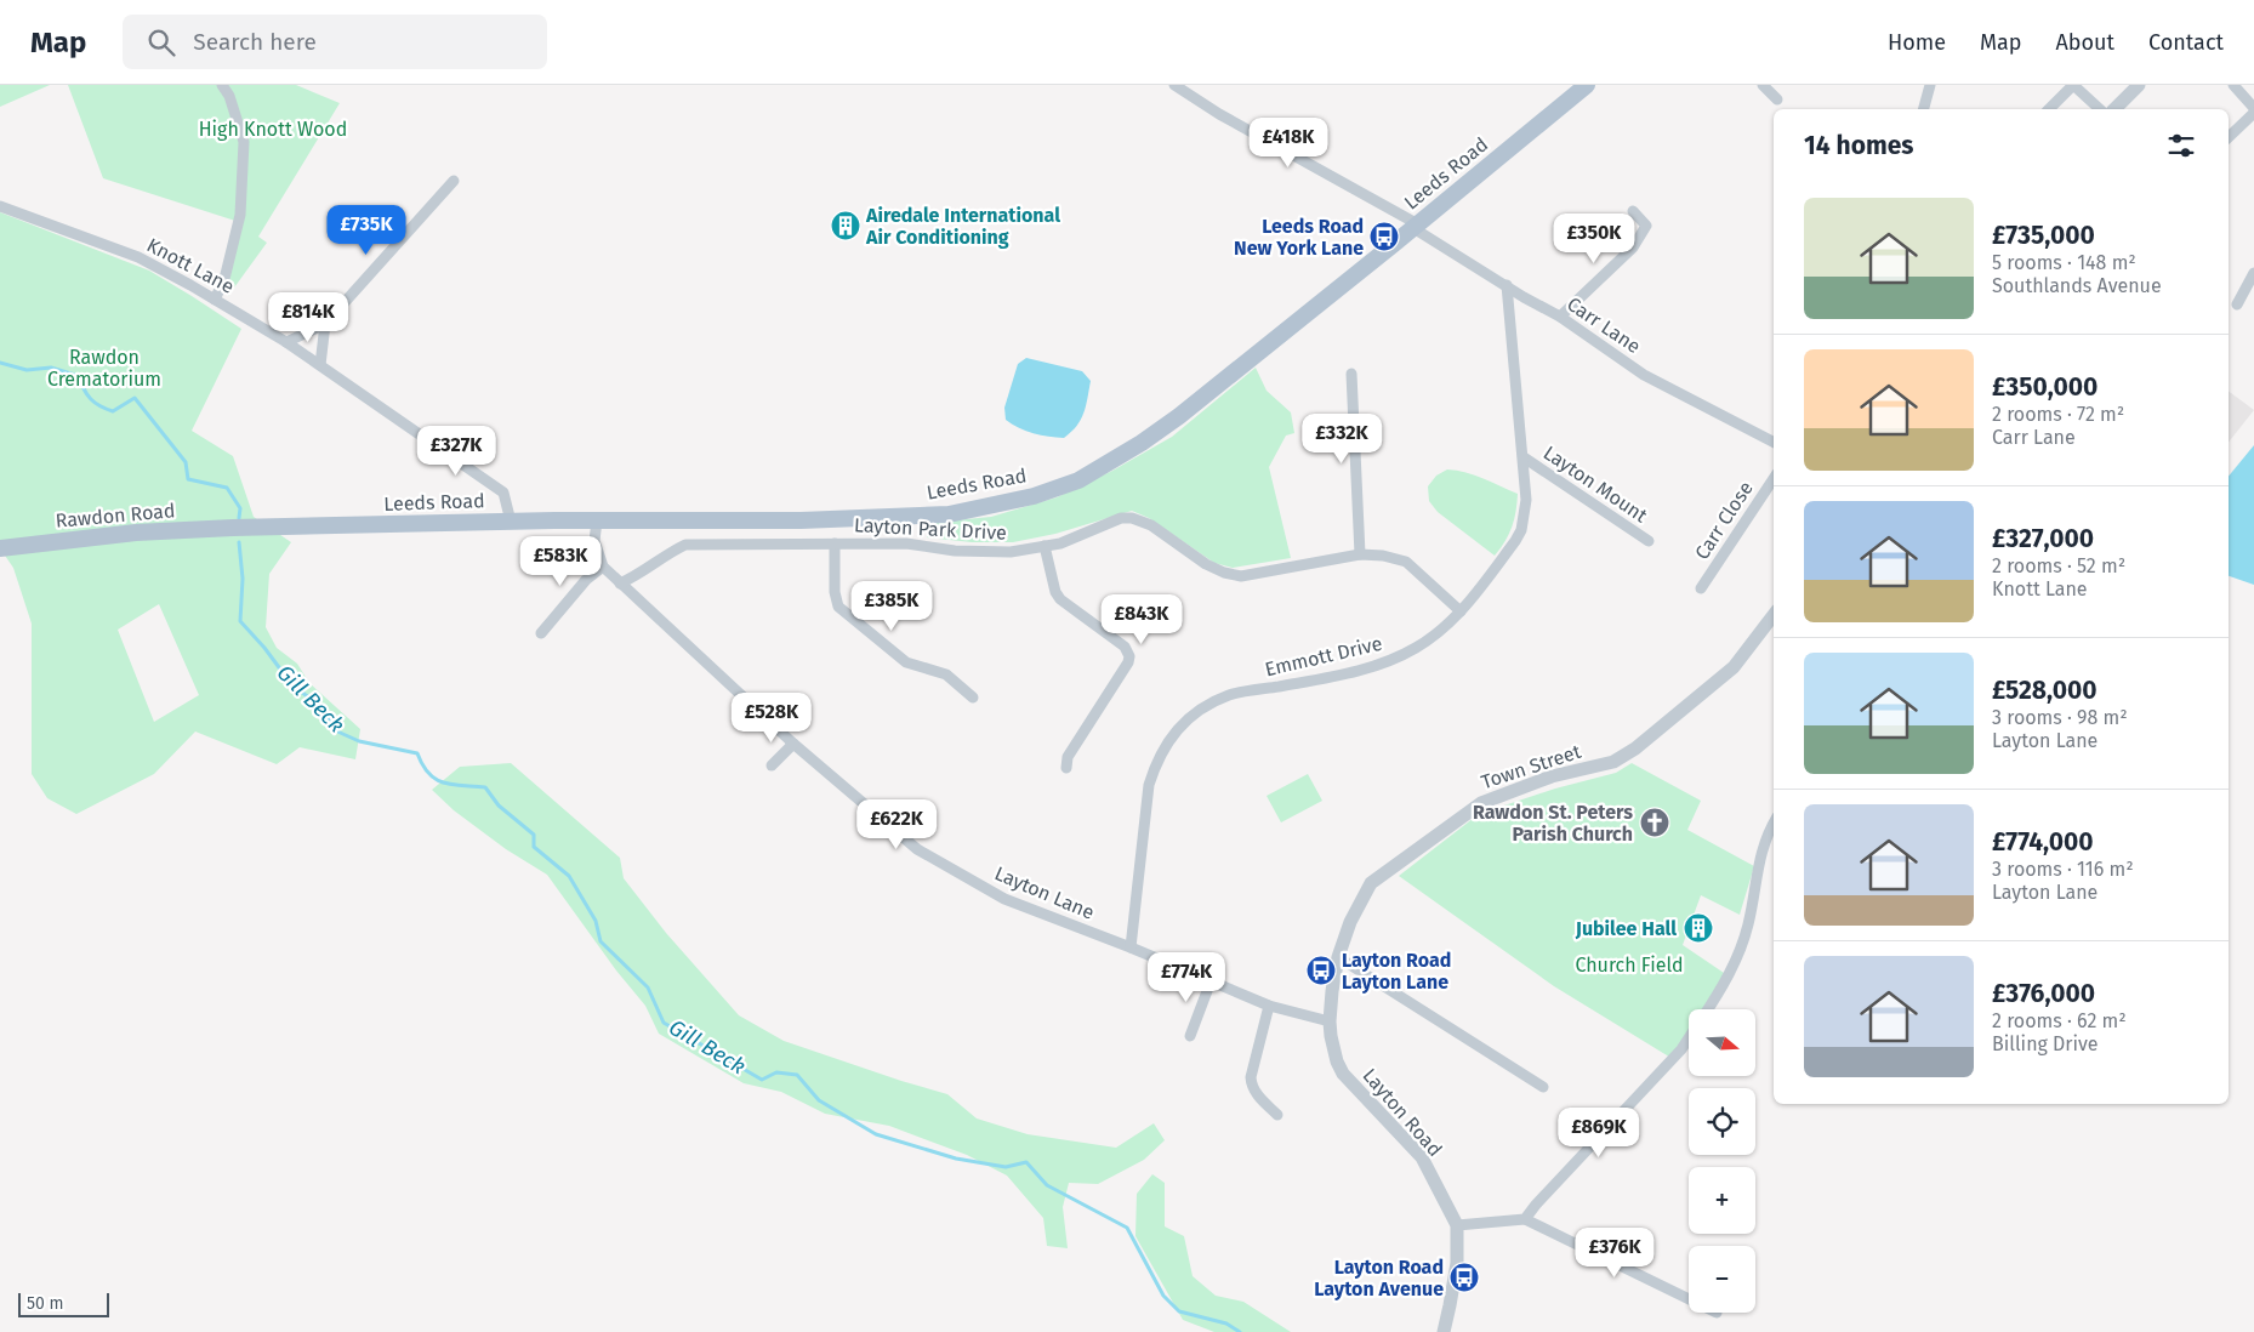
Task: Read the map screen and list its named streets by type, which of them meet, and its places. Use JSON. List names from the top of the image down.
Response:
{
  "streets": {
    "main road": ["Leeds Road", "Rawdon Road"],
    "street": [
      "Knott Lane",
      "Carr Lane",
      "Layton Mount",
      "Carr Close",
      "Layton Park Drive",
      "Emmott Drive",
      "Town Street",
      "Layton Lane",
      "Layton Road"
    ]
  },
  "crossings": [
    ["Leeds Road", "Knott Lane"],
    ["Leeds Road", "Carr Lane"],
    ["Leeds Road", "Rawdon Road"],
    ["Leeds Road", "Layton Lane"],
    ["Carr Lane", "Emmott Drive"],
    ["Layton Mount", "Emmott Drive"],
    ["Layton Park Drive", "Emmott Drive"],
    ["Layton Park Drive", "Layton Lane"],
    ["Emmott Drive", "Layton Lane"],
    ["Town Street", "Layton Lane"],
    ["Town Street", "Layton Road"],
    ["Layton Lane", "Layton Road"]
  ],
  "water": ["Gill Beck"],
  "parks": ["High Knott Wood", "Rawdon Crematorium", "Church Field"],
  "places": {
    "building": ["Airedale International Air Conditioning", "Jubilee Hall"],
    "bus stop": ["Leeds Road New York Lane", "Layton Road Layton Lane", "Layton Road Layton Avenue"],
    "church": ["Rawdon St. Peters Parish Church"]
  },
  "scale_bar": "50 m",
  "north": "right",
  "page": {
    "header": "Map",
    "search": "Search here",
    "nav": [
      "Home",
      "Map",
      "About",
      "Contact"
    ],
    "heading": "14 homes",
    "price": [
      "£418K",
      "£735K",
      "£350K",
      "£814K",
      "£332K",
      "£327K",
      "£583K",
      "£385K",
      "£843K",
      "£528K",
      "£622K",
      "£774K",
      "£869K",
      "£376K"
    ],
    "list": [
      {
        "name": "£735,000",
        "note": "5 rooms · 148 m² · Southlands Avenue"
      },
      {
        "name": "£350,000",
        "note": "2 rooms · 72 m² · Carr Lane"
      },
      {
        "name": "£327,000",
        "note": "2 rooms · 52 m² · Knott Lane"
      },
      {
        "name": "£528,000",
        "note": "3 rooms · 98 m² · Layton Lane"
      },
      {
        "name": "£774,000",
        "note": "3 rooms · 116 m² · Layton Lane"
      },
      {
        "name": "£376,000",
        "note": "2 rooms · 62 m² · Billing Drive"
      }
    ],
    "map_buttons": ["+", "−"],
    "scale": "50 m"
  }
}
